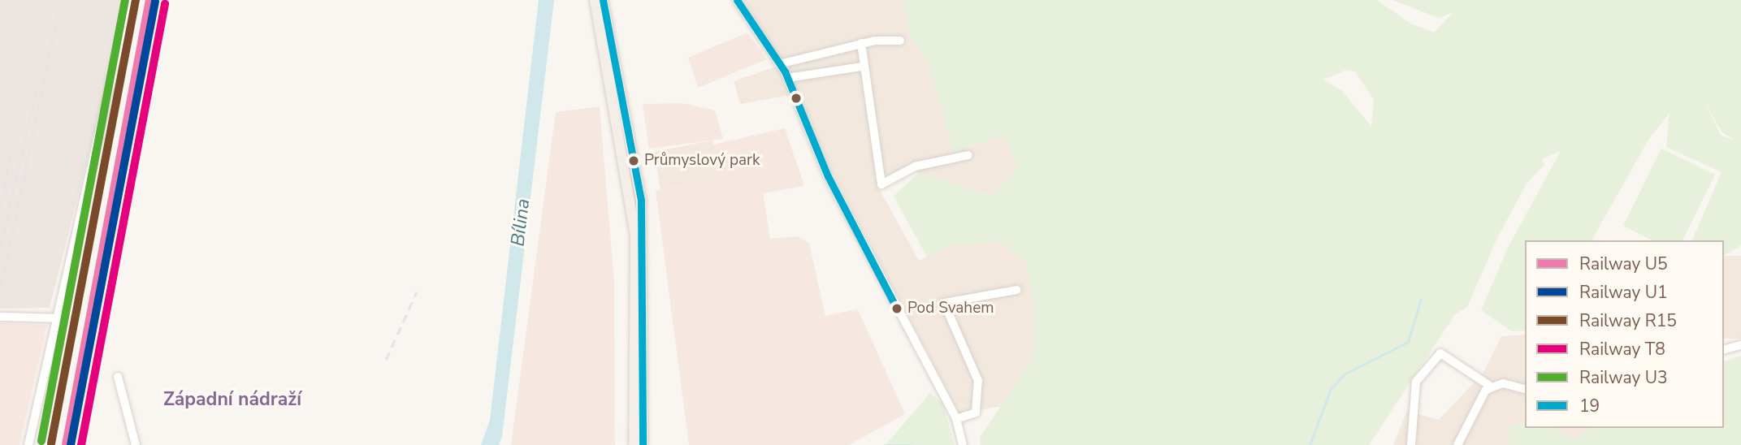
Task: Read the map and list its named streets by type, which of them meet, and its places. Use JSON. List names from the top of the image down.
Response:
{
  "districts": ["Západní nádraží"],
  "water": ["Bílina"],
  "places": ["Průmyslový park", "Pod Svahem"],
  "lines": [
    "rail line U5",
    "rail line R15",
    "rail line U3",
    "transit line 19",
    "rail line U1",
    "rail line T8"
  ],
  "legend": [
    "Railway U5",
    "Railway U1",
    "Railway R15",
    "Railway T8",
    "Railway U3",
    "19"
  ]
}
